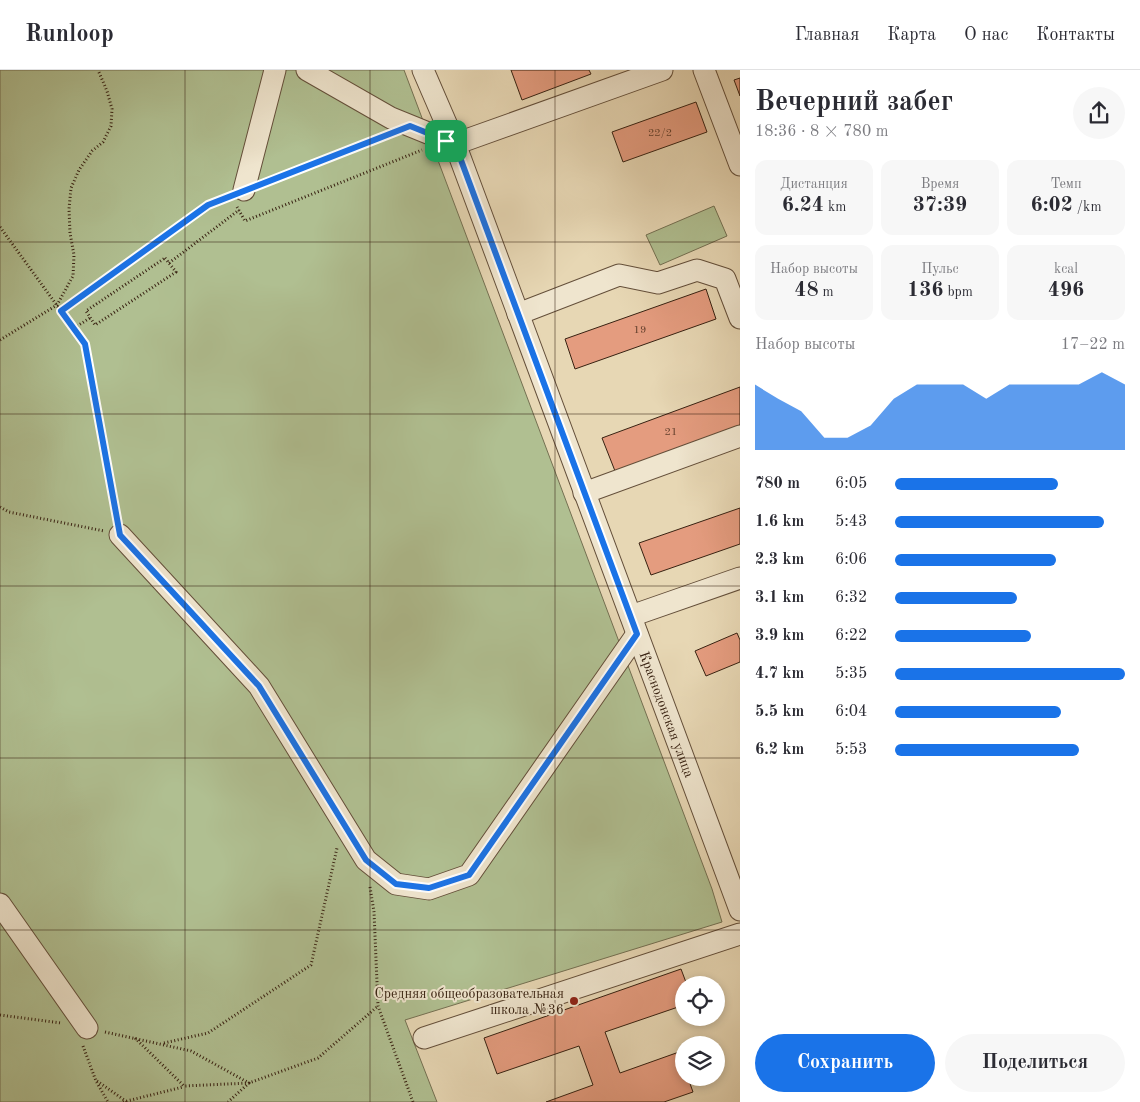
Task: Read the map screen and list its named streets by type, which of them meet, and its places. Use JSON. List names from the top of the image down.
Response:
{
  "streets": {
    "street": ["Краснодонская улица"]
  },
  "places": ["Средняя общеобразовательная школа №36"],
  "house_numbers": ["22/2", "19", "21"],
  "page": {
    "header": "Runloop",
    "nav": [
      "Главная",
      "Карта",
      "О нас",
      "Контакты"
    ],
    "heading": ["Вечерний забег", "18:36 · 8 × 780 m"],
    "stats": [
      ["Дистанция", "6.24 km"],
      ["Время", "37:39"],
      ["Темп", "6:02 /km"],
      ["Набор высоты", "48 m"],
      ["Пульс", "136 bpm"],
      ["kcal", "496"]
    ],
    "chart": ["Набор высоты", "17–22 m"],
    "list": [
      {
        "name": "780 m",
        "note": "6:05"
      },
      {
        "name": "1.6 km",
        "note": "5:43"
      },
      {
        "name": "2.3 km",
        "note": "6:06"
      },
      {
        "name": "3.1 km",
        "note": "6:32"
      },
      {
        "name": "3.9 km",
        "note": "6:22"
      },
      {
        "name": "4.7 km",
        "note": "5:35"
      },
      {
        "name": "5.5 km",
        "note": "6:04"
      },
      {
        "name": "6.2 km",
        "note": "5:53"
      }
    ],
    "buttons": ["Сохранить", "Поделиться"]
  }
}
